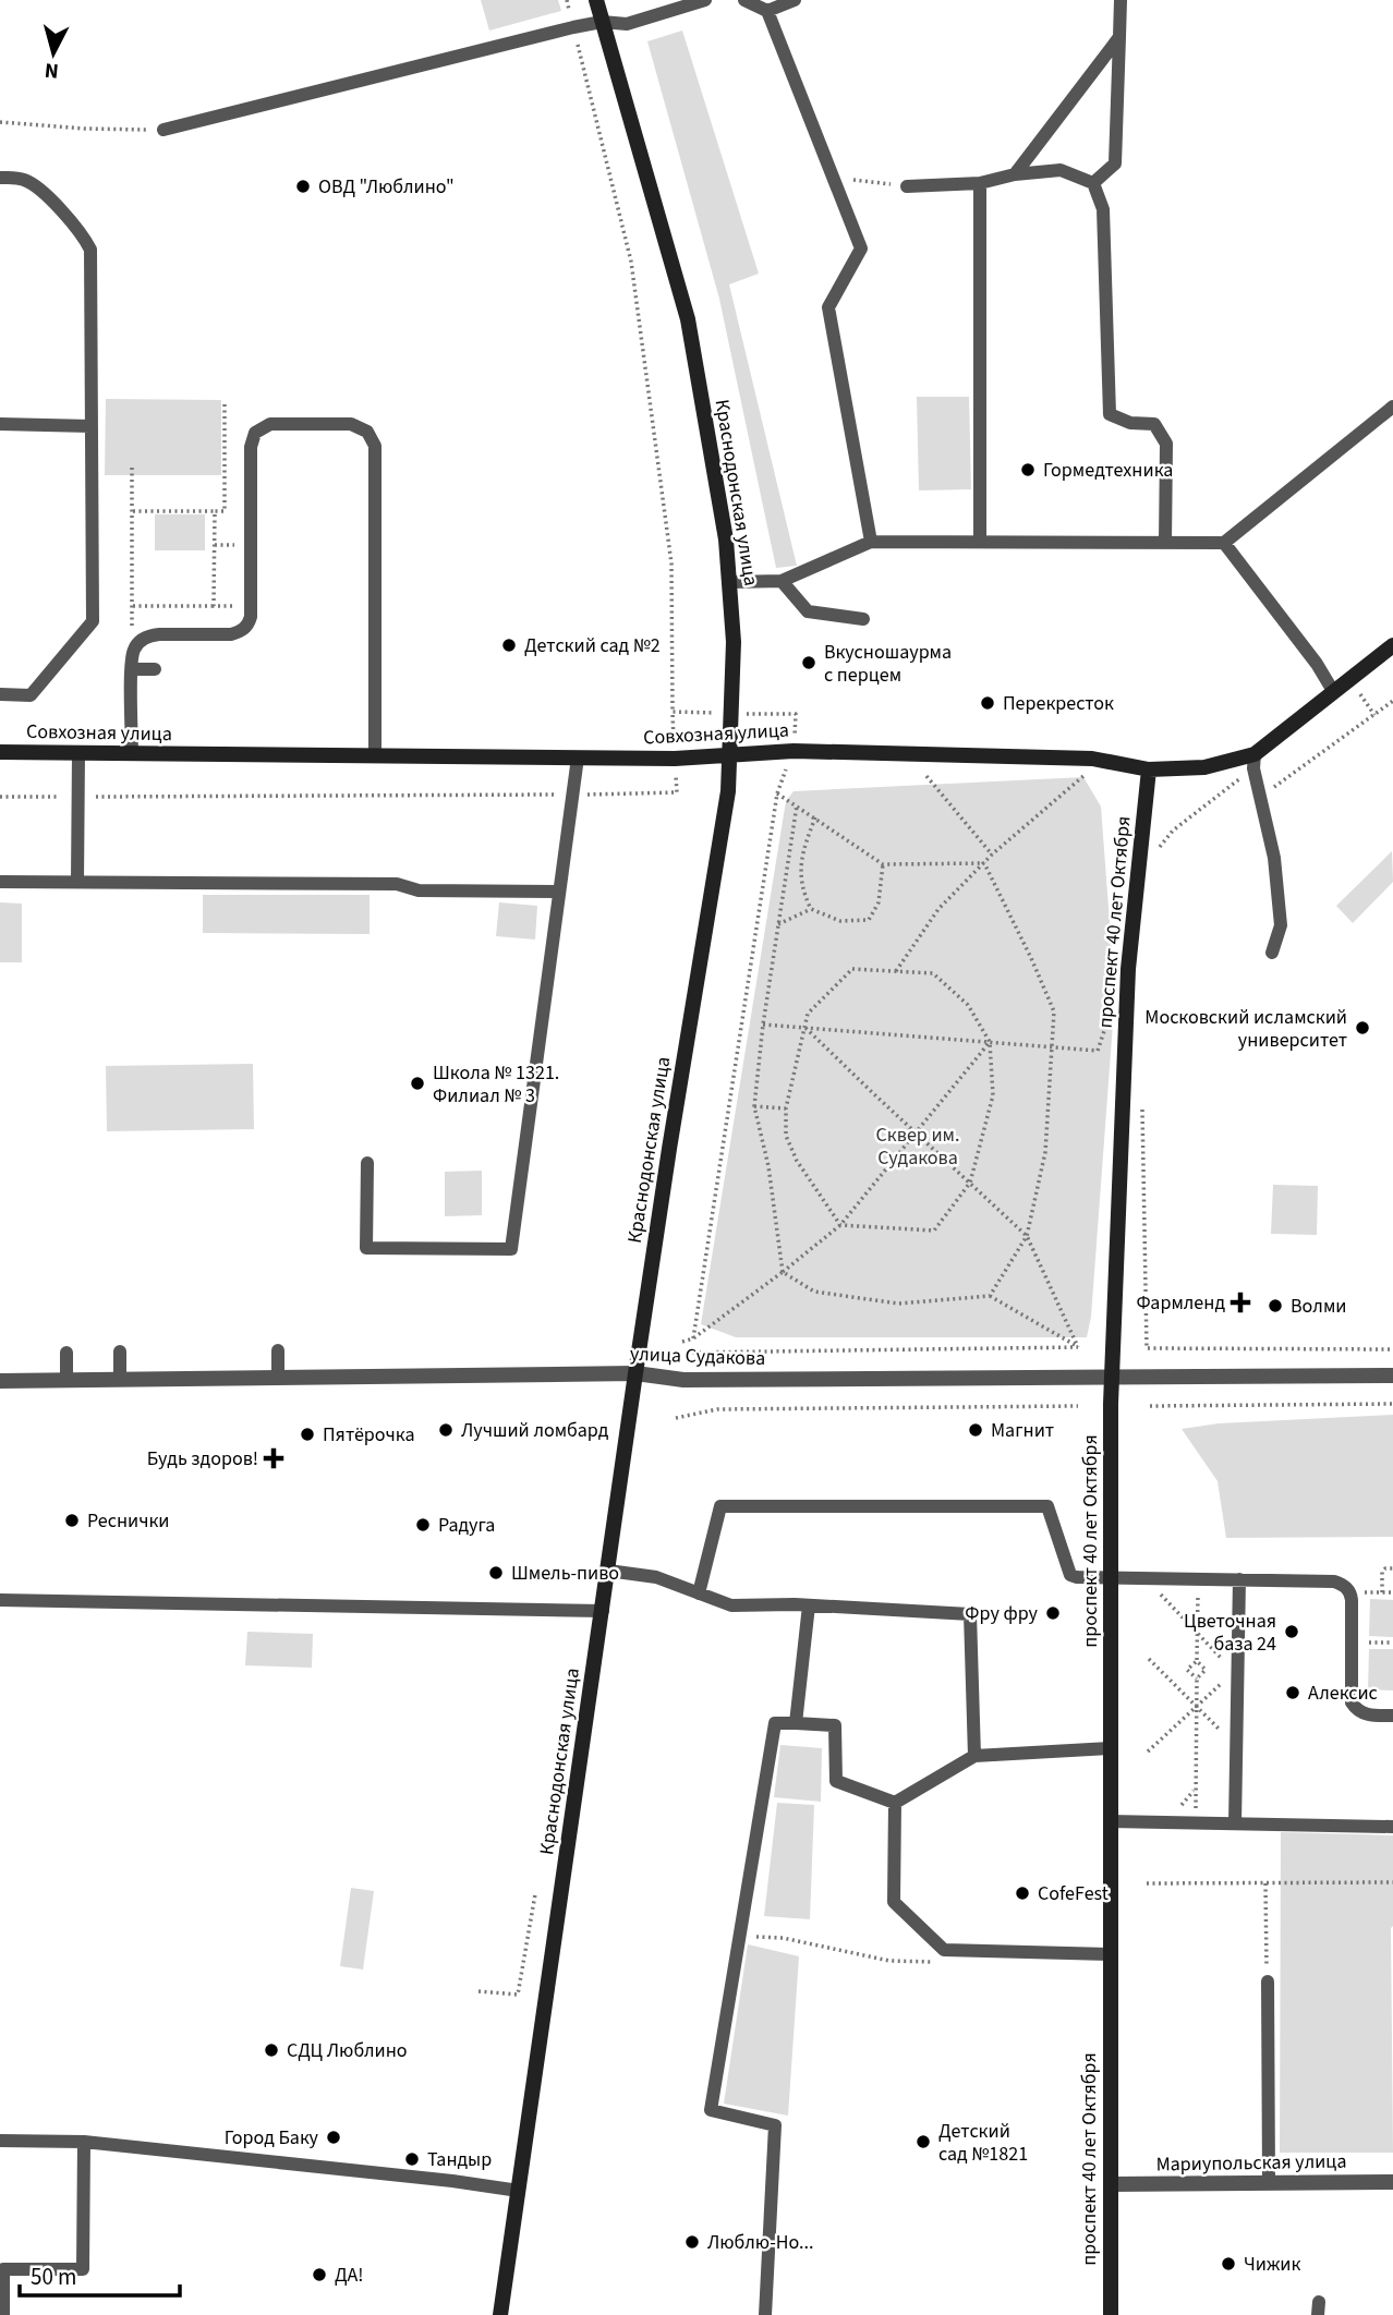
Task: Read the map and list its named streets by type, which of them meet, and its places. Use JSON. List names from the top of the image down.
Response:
{
  "streets": {
    "street": [
      "Краснодонская улица",
      "Совхозная улица",
      "проспект 40 лет Октября",
      "улица Судакова",
      "Мариупольская улица"
    ]
  },
  "crossings": [
    ["Краснодонская улица", "Совхозная улица"],
    ["Краснодонская улица", "улица Судакова"],
    ["Совхозная улица", "проспект 40 лет Октября"],
    ["проспект 40 лет Октября", "улица Судакова"],
    ["проспект 40 лет Октября", "Мариупольская улица"]
  ],
  "parks": ["Сквер им. Судакова"],
  "places": {
    "other": [
      "ОВД \"Люблино\"",
      "Гормедтехника",
      "Детский сад №2",
      "Вкусношаурма с перцем",
      "Перекресток",
      "Московский исламский университет",
      "Школа № 1321. Филиал № 3",
      "Волми",
      "Лучший ломбард",
      "Магнит",
      "Пятёрочка",
      "Реснички",
      "Радуга",
      "Шмель-пиво",
      "Фру фру",
      "Цветочная база 24",
      "Алексис",
      "CofeFest",
      "СДЦ Люблино",
      "Город Баку",
      "Детский сад №1821",
      "Тандыр",
      "Люблю-Но...",
      "Чижик",
      "ДА!"
    ],
    "health": ["Фармленд", "Будь здоров!"]
  },
  "scale_bar": "50 m",
  "north": "bottom"
}
